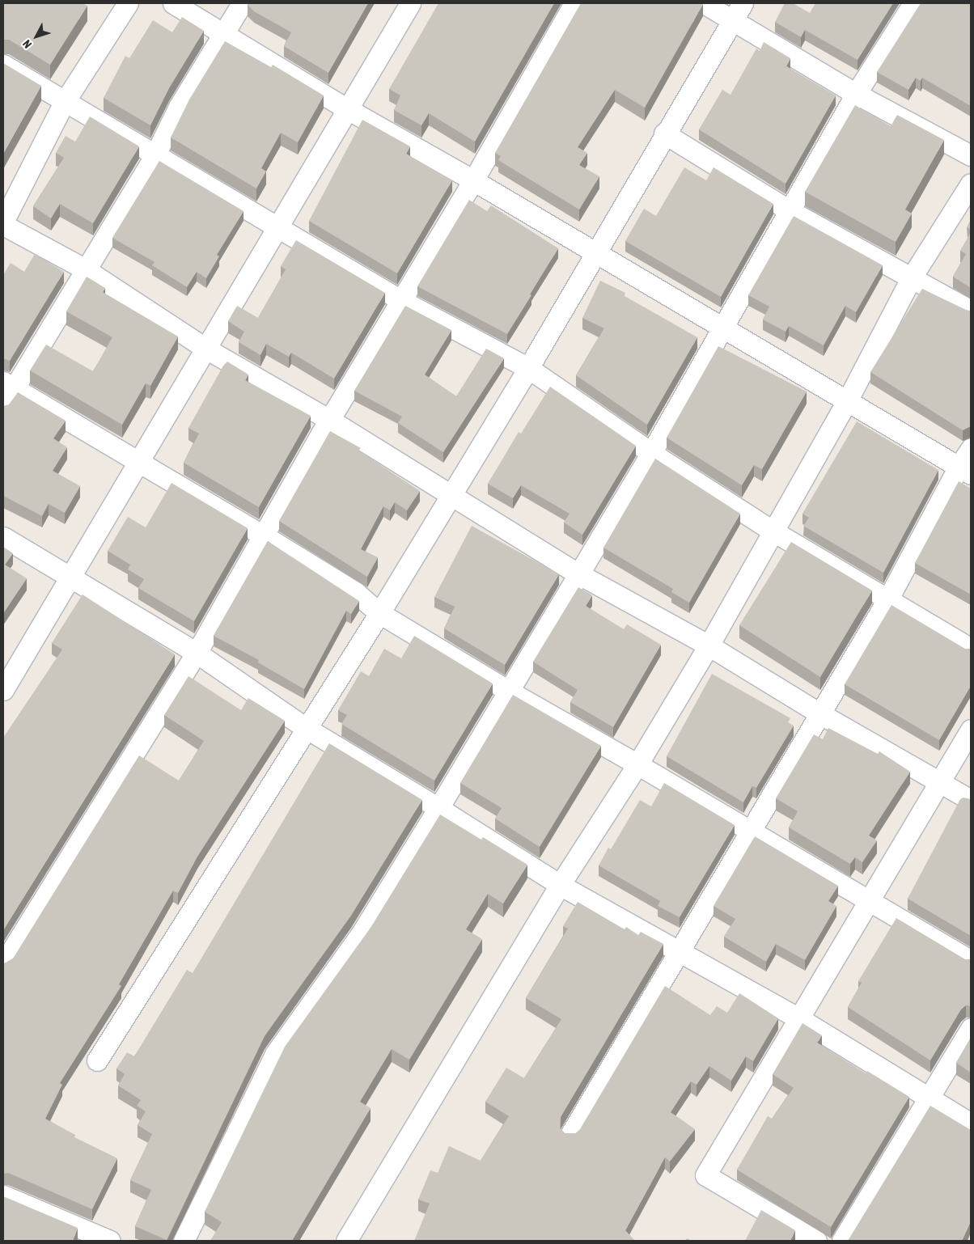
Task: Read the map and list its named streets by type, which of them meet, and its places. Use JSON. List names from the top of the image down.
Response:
{
  "north": "bottom left"
}
